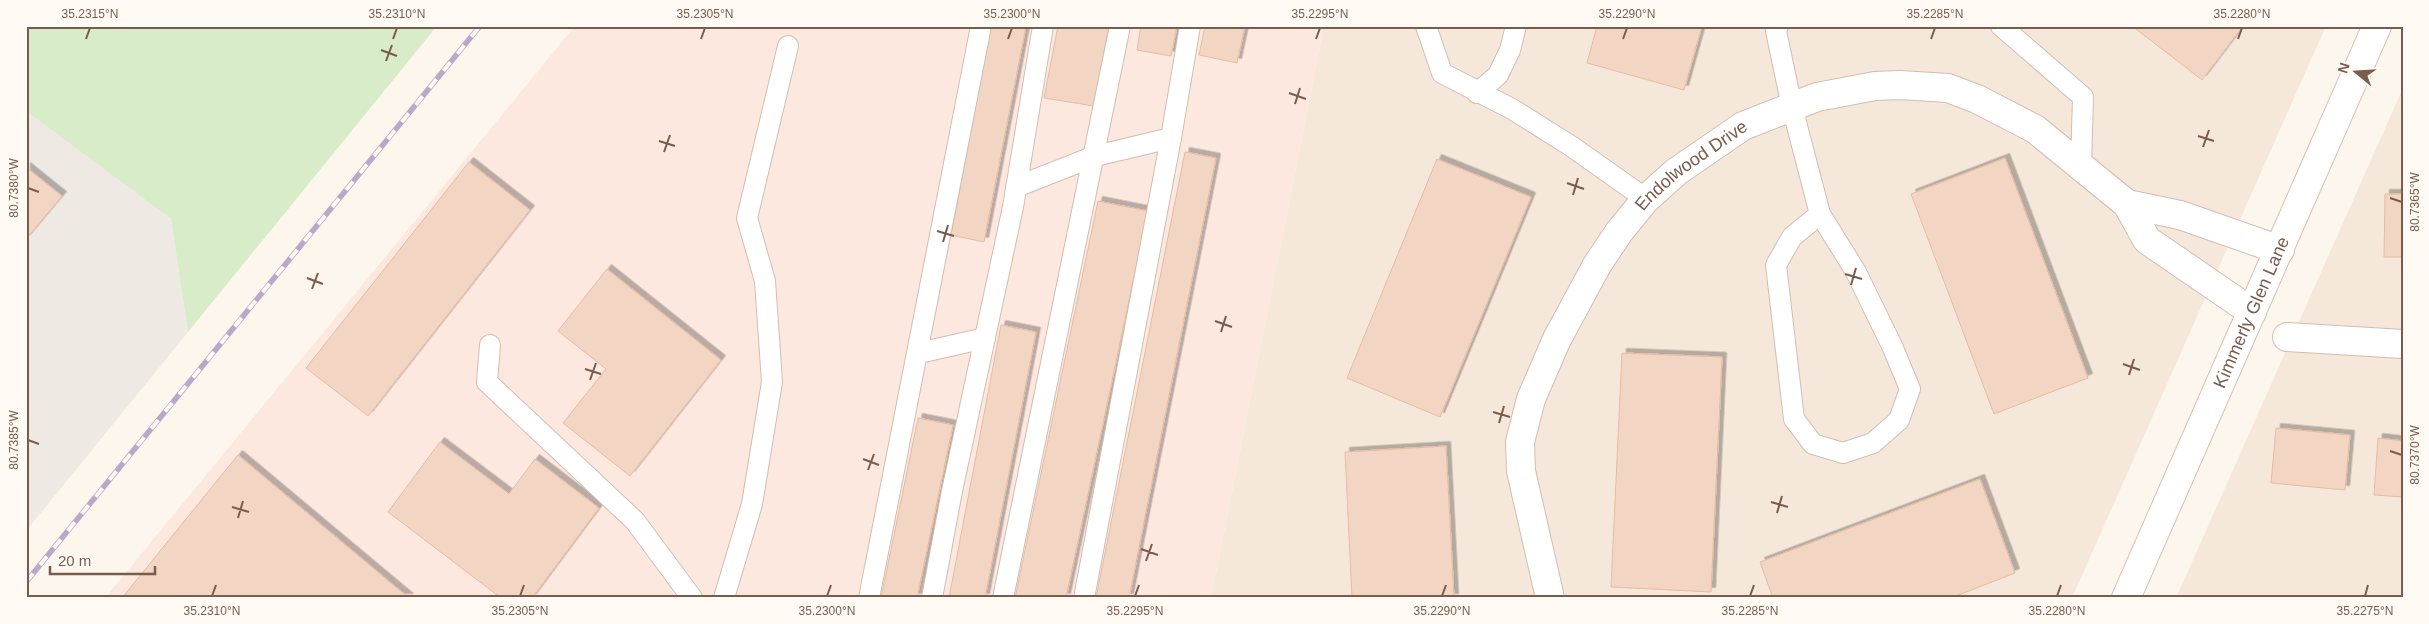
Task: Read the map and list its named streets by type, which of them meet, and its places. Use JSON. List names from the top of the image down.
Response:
{
  "streets": {
    "street": ["Endolwood Drive", "Kimmerly Glen Lane"]
  },
  "crossings": [
    ["Endolwood Drive", "Kimmerly Glen Lane"]
  ],
  "scale_bar": "20 m",
  "north": "left",
  "coordinates": [
    "35.2315°N",
    "35.2310°N",
    "35.2305°N",
    "35.2300°N",
    "35.2295°N",
    "35.2290°N",
    "35.2285°N",
    "35.2280°N",
    "80.7380°W",
    "80.7365°W",
    "80.7385°W",
    "80.7370°W",
    "35.2275°N"
  ]
}
